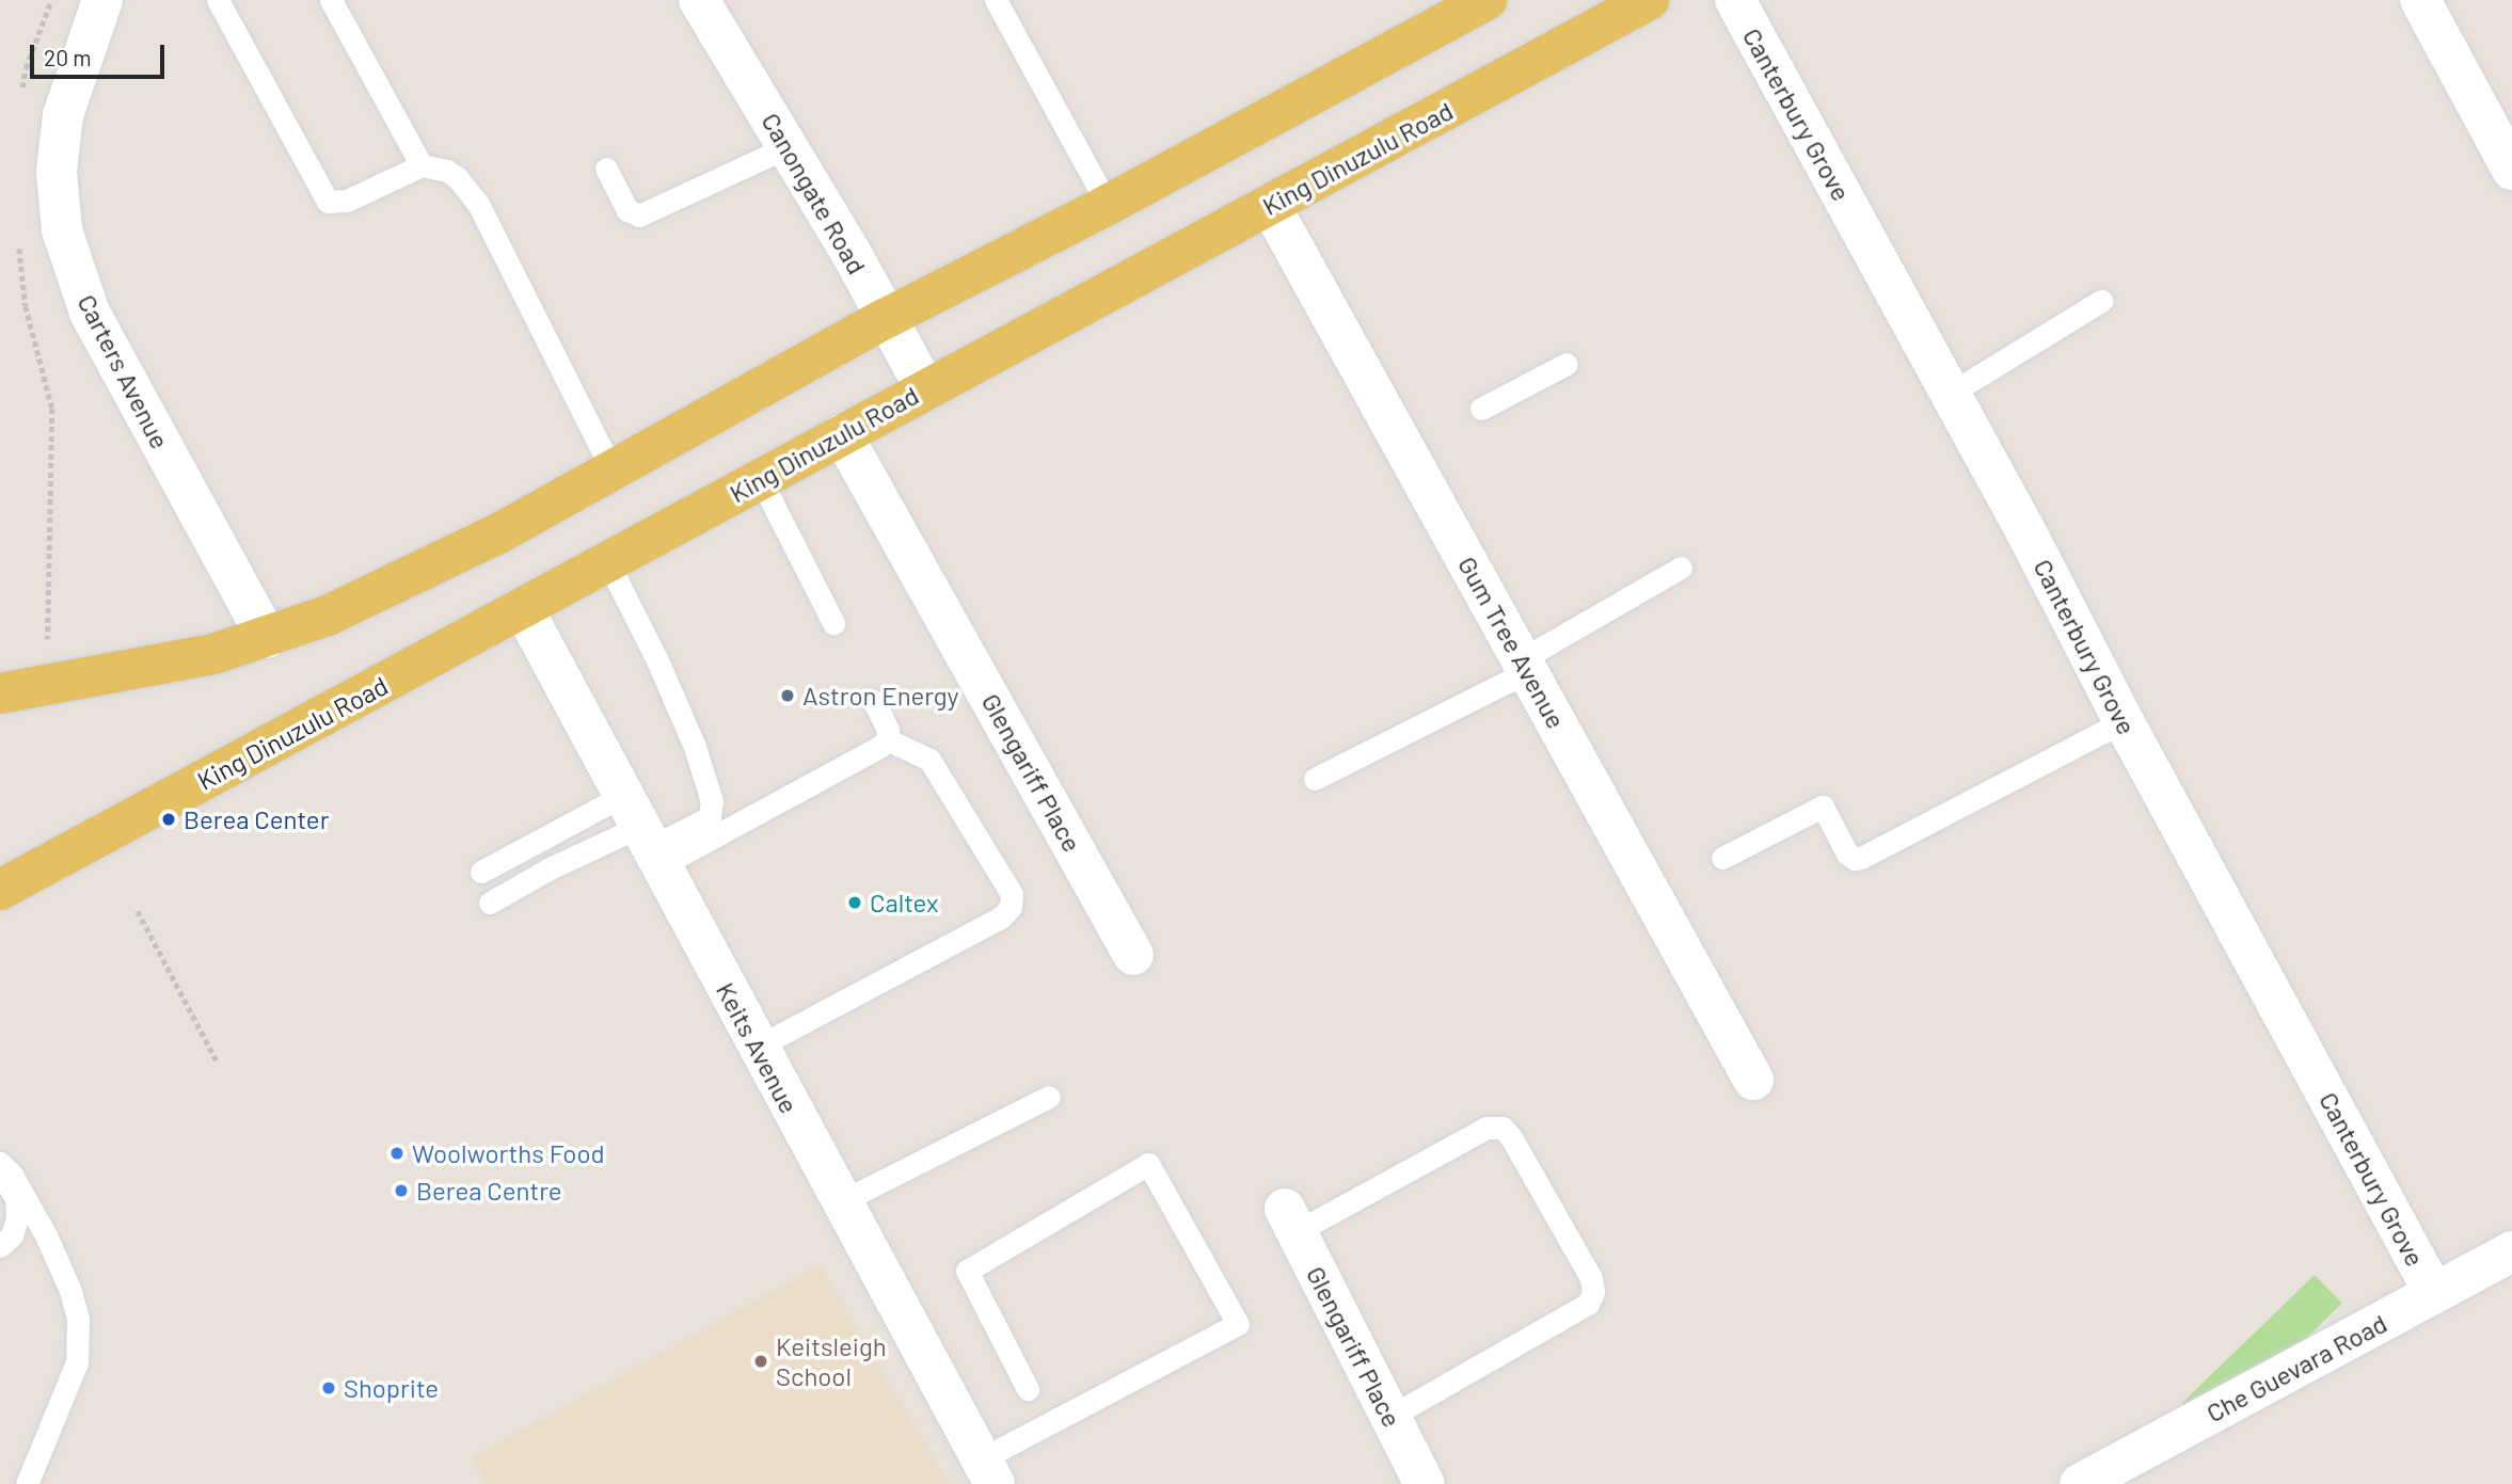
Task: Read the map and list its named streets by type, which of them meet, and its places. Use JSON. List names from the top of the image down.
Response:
{
  "streets": {
    "main road": ["King Dinuzulu Road"],
    "street": [
      "Canterbury Grove",
      "Canongate Road",
      "Carters Avenue",
      "Gum Tree Avenue",
      "Glengariff Place",
      "Keits Avenue",
      "Che Guevara Road"
    ]
  },
  "crossings": [
    ["Canterbury Grove", "Che Guevara Road"],
    ["King Dinuzulu Road", "Canongate Road"],
    ["King Dinuzulu Road", "Gum Tree Avenue"],
    ["King Dinuzulu Road", "Glengariff Place"],
    ["King Dinuzulu Road", "Keits Avenue"]
  ],
  "places": [
    "Astron Energy",
    "Berea Center",
    "Caltex",
    "Woolworths Food",
    "Berea Centre",
    "Keitsleigh School",
    "Shoprite"
  ],
  "scale_bar": "20 m"
}
